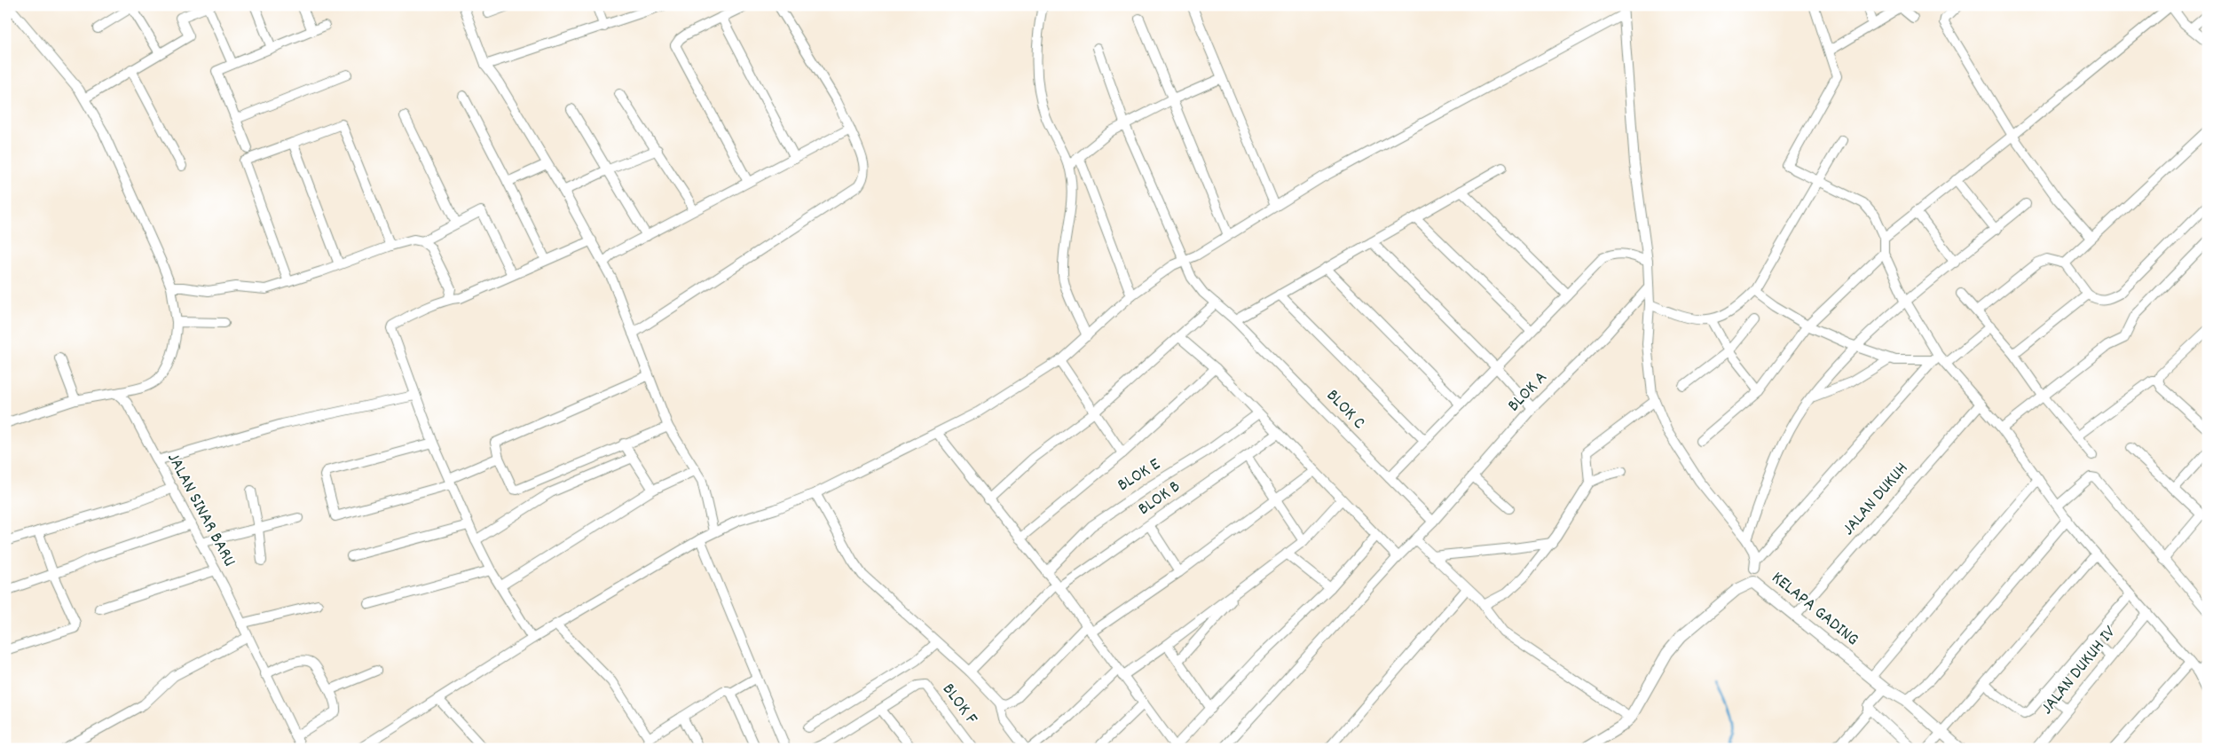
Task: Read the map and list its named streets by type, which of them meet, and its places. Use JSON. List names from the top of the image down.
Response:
{
  "streets": {
    "street": [
      "BLOK A",
      "BLOK C",
      "BLOK E",
      "BLOK B",
      "JALAN DUKUH",
      "JALAN SINAR BARU",
      "KELAPA GADING",
      "JALAN DUKUH IV",
      "BLOK F"
    ]
  },
  "crossings": [
    ["BLOK A", "BLOK C"],
    ["JALAN DUKUH", "KELAPA GADING"]
  ]
}
